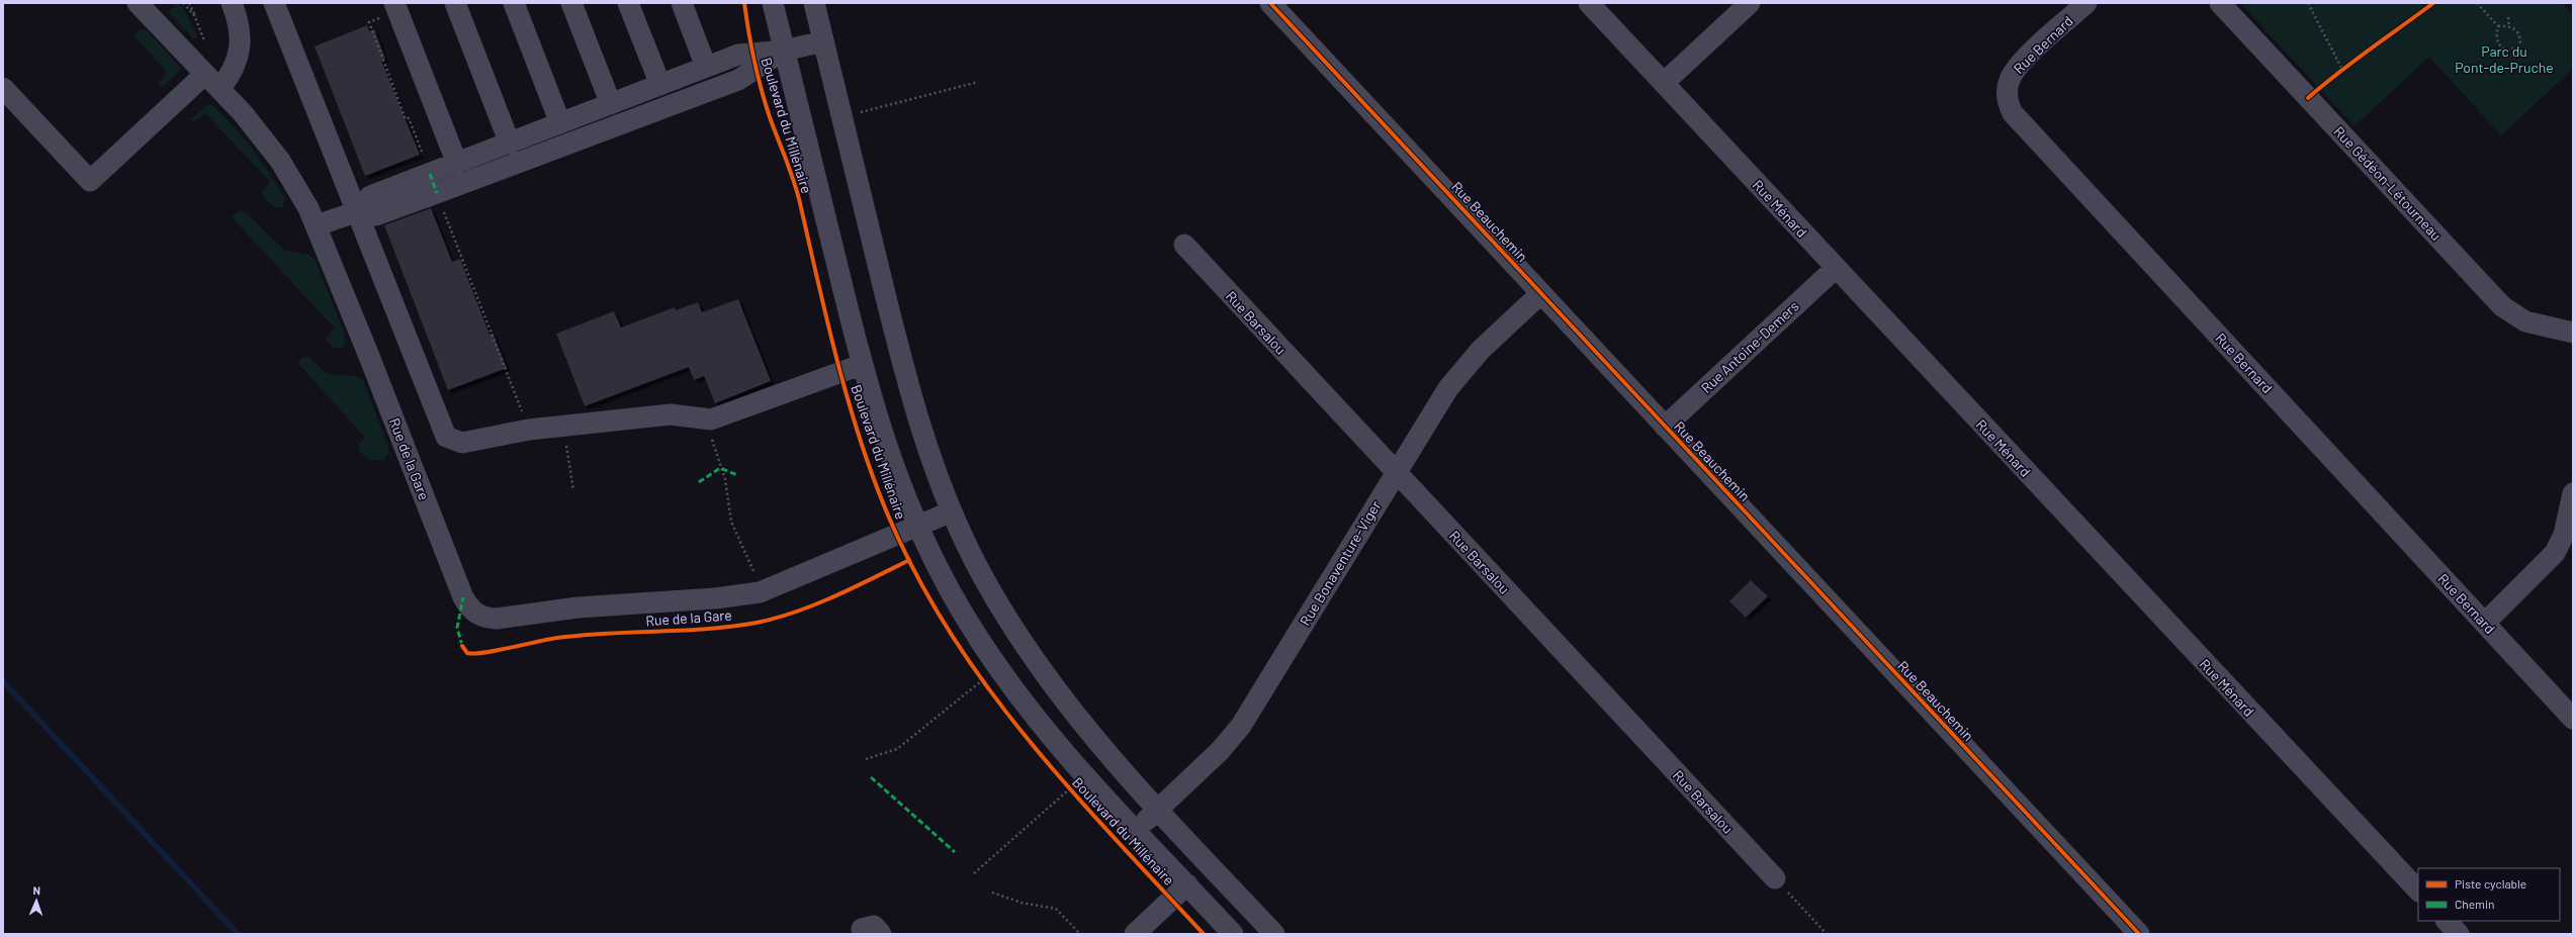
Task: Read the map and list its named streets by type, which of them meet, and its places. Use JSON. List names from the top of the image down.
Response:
{
  "streets": {
    "street": [
      "Rue Bernard",
      "Boulevard du Millénaire",
      "Rue Gédéon-Létourneau",
      "Rue Ménard",
      "Rue Beauchemin",
      "Rue Barsalou",
      "Rue Antoine-Demers",
      "Rue de la Gare",
      "Rue Bonaventure-Viger"
    ]
  },
  "crossings": [
    ["Boulevard du Millénaire", "Rue de la Gare"],
    ["Boulevard du Millénaire", "Rue Bonaventure-Viger"],
    ["Rue Ménard", "Rue Antoine-Demers"],
    ["Rue Beauchemin", "Rue Antoine-Demers"],
    ["Rue Beauchemin", "Rue Bonaventure-Viger"],
    ["Rue Barsalou", "Rue Bonaventure-Viger"]
  ],
  "parks": ["Parc du Pont-de-Pruche"],
  "legend": ["Piste cyclable", "Chemin"],
  "north": "top"
}
